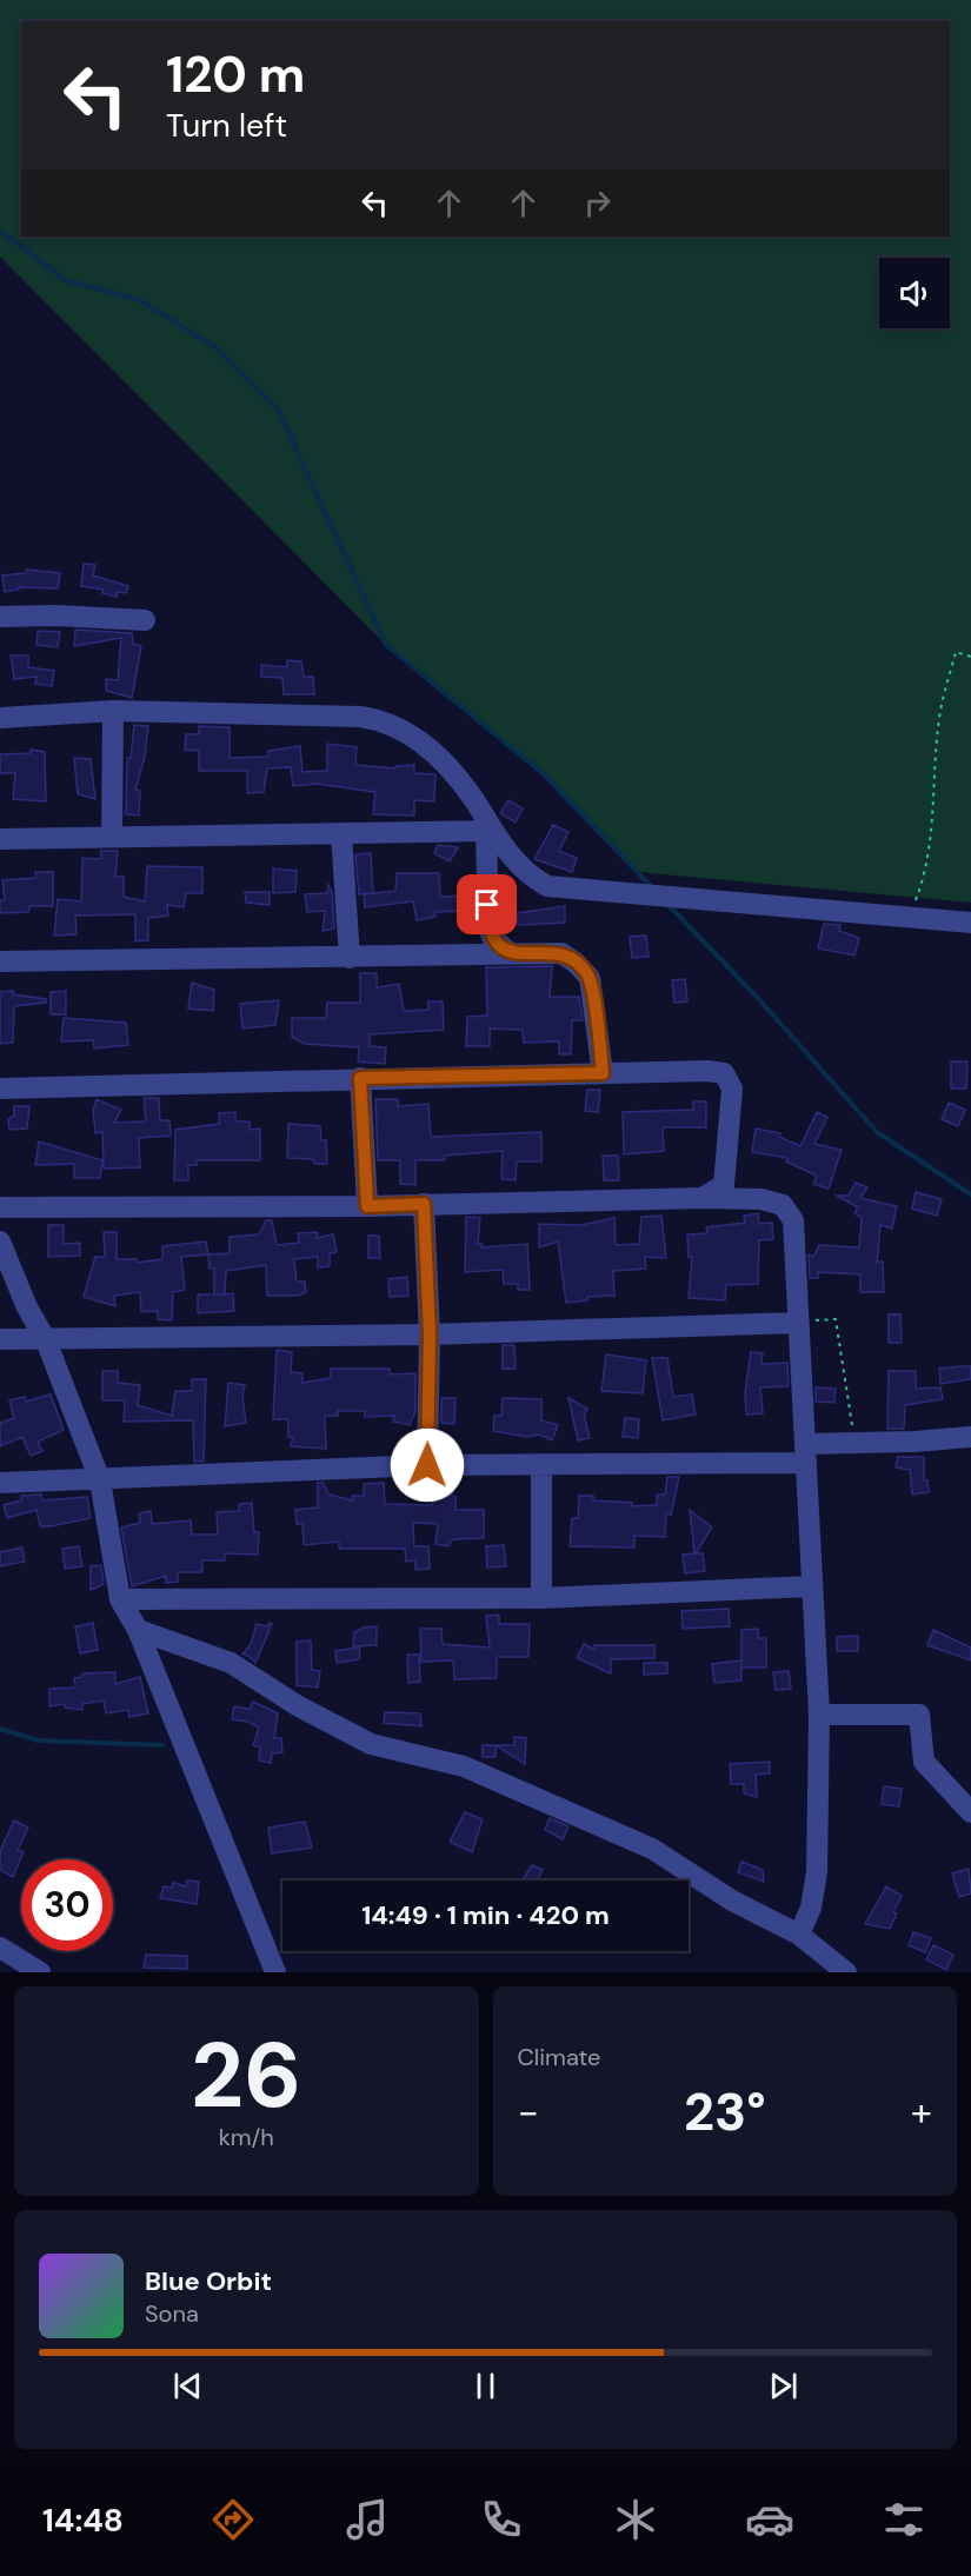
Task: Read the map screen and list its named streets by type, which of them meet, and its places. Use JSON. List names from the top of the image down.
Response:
{
  "page": {
    "turn": ["120 m", "Turn left"],
    "limit": "30",
    "trip": "14:49 · 1 min · 420 m",
    "tile": [
      ["26", "km/h"],
      "Climate"
    ],
    "heat": ["−", "23°", "+"],
    "song": ["Blue Orbit", "Sona"],
    "tabs": "14:48"
  }
}
